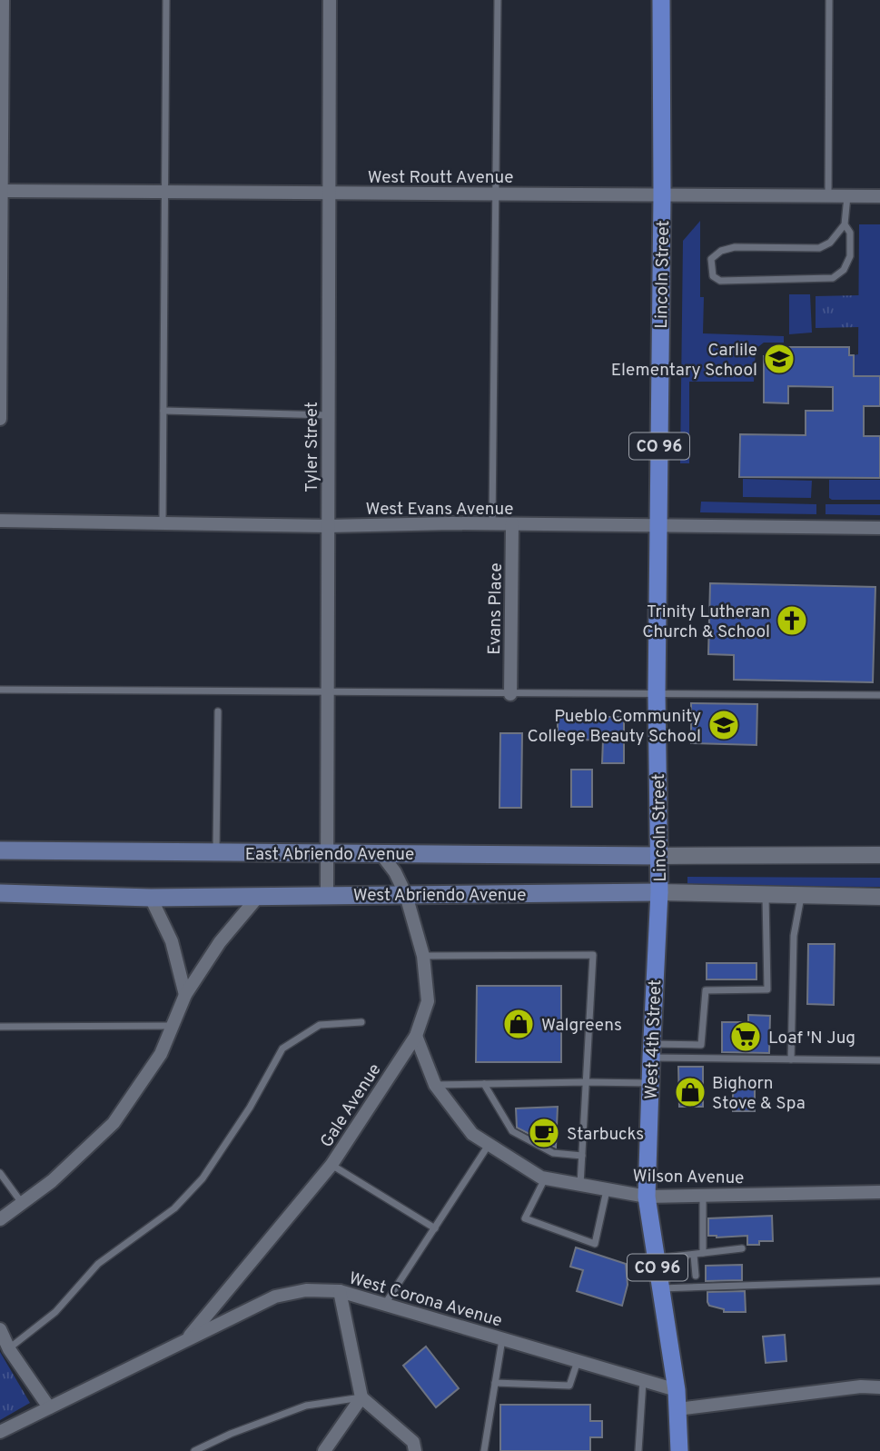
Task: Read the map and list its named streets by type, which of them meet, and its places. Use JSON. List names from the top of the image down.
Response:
{
  "streets": {
    "main road": [
      "Lincoln Street",
      "CO 96",
      "East Abriendo Avenue",
      "West Abriendo Avenue",
      "West 4th Street"
    ],
    "street": [
      "West Routt Avenue",
      "Tyler Street",
      "West Evans Avenue",
      "Evans Place",
      "Gale Avenue",
      "Wilson Avenue",
      "West Corona Avenue"
    ]
  },
  "crossings": [
    ["West Routt Avenue", "Lincoln Street"],
    ["West Routt Avenue", "Tyler Street"],
    ["Lincoln Street", "West Evans Avenue"],
    ["Lincoln Street", "East Abriendo Avenue"],
    ["Lincoln Street", "West Abriendo Avenue"],
    ["Lincoln Street", "West 4th Street"],
    ["Tyler Street", "West Evans Avenue"],
    ["Tyler Street", "East Abriendo Avenue"],
    ["Tyler Street", "West Abriendo Avenue"],
    ["West Evans Avenue", "Evans Place"],
    ["East Abriendo Avenue", "Gale Avenue"],
    ["West Abriendo Avenue", "West 4th Street"],
    ["West Abriendo Avenue", "Gale Avenue"],
    ["West 4th Street", "Wilson Avenue"],
    ["West 4th Street", "West Corona Avenue"],
    ["Gale Avenue", "Wilson Avenue"],
    ["Gale Avenue", "West Corona Avenue"]
  ],
  "places": {
    "school or university": ["Carlile Elementary School", "Pueblo Community College Beauty School"],
    "church": ["Trinity Lutheran Church & School"],
    "shop": ["Walgreens", "Bighorn Stove & Spa"],
    "supermarket": ["Loaf 'N Jug"],
    "cafe": ["Starbucks"]
  }
}
